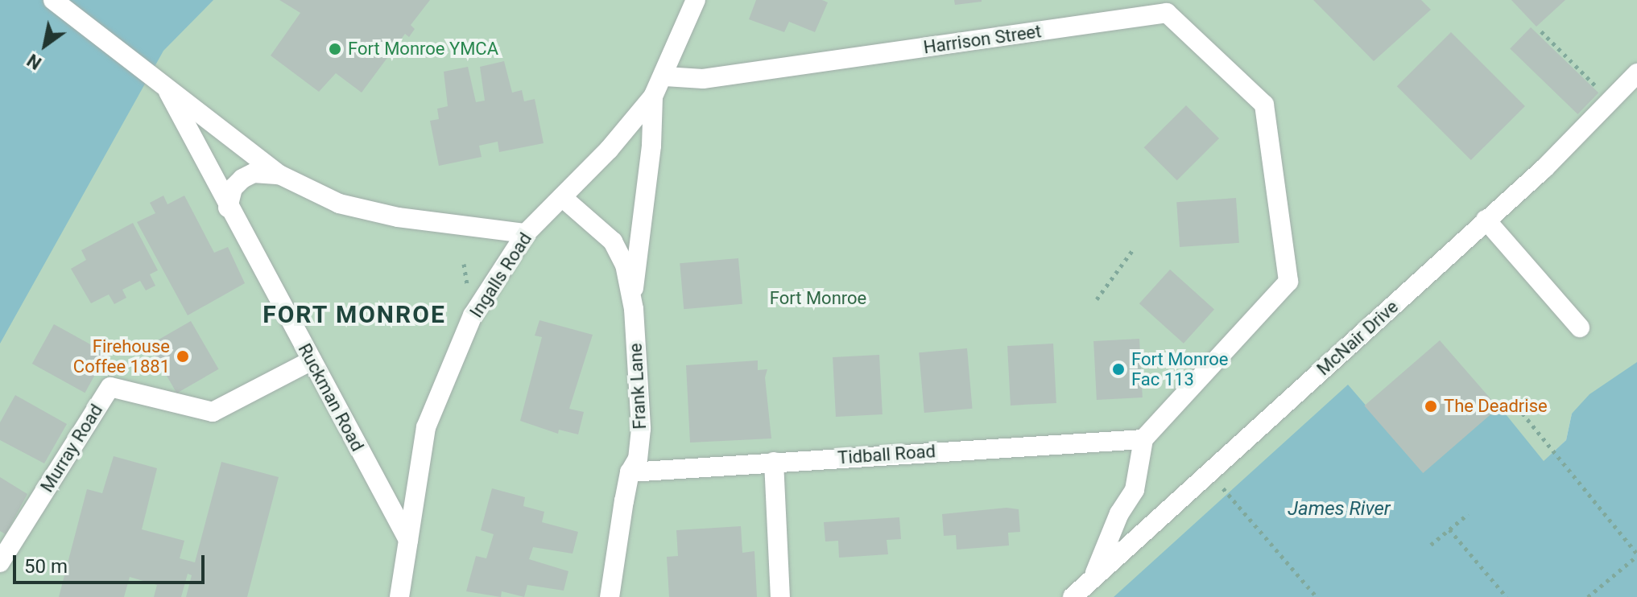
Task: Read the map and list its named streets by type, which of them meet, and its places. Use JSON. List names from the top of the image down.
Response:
{
  "streets": {
    "street": [
      "Harrison Street",
      "Ingalls Road",
      "McNair Drive",
      "Frank Lane",
      "Ruckman Road",
      "Murray Road",
      "Tidball Road"
    ]
  },
  "crossings": [
    ["Harrison Street", "Ingalls Road"],
    ["Harrison Street", "Tidball Road"],
    ["Ingalls Road", "Frank Lane"],
    ["Ingalls Road", "Ruckman Road"],
    ["Frank Lane", "Tidball Road"],
    ["Ruckman Road", "Murray Road"]
  ],
  "districts": ["FORT MONROE"],
  "water": ["James River"],
  "parks": ["Fort Monroe"],
  "places": [
    "Fort Monroe YMCA",
    "Firehouse Coffee 1881",
    "Fort Monroe Fac 113",
    "The Deadrise"
  ],
  "scale_bar": "50 m",
  "north": "bottom left"
}
